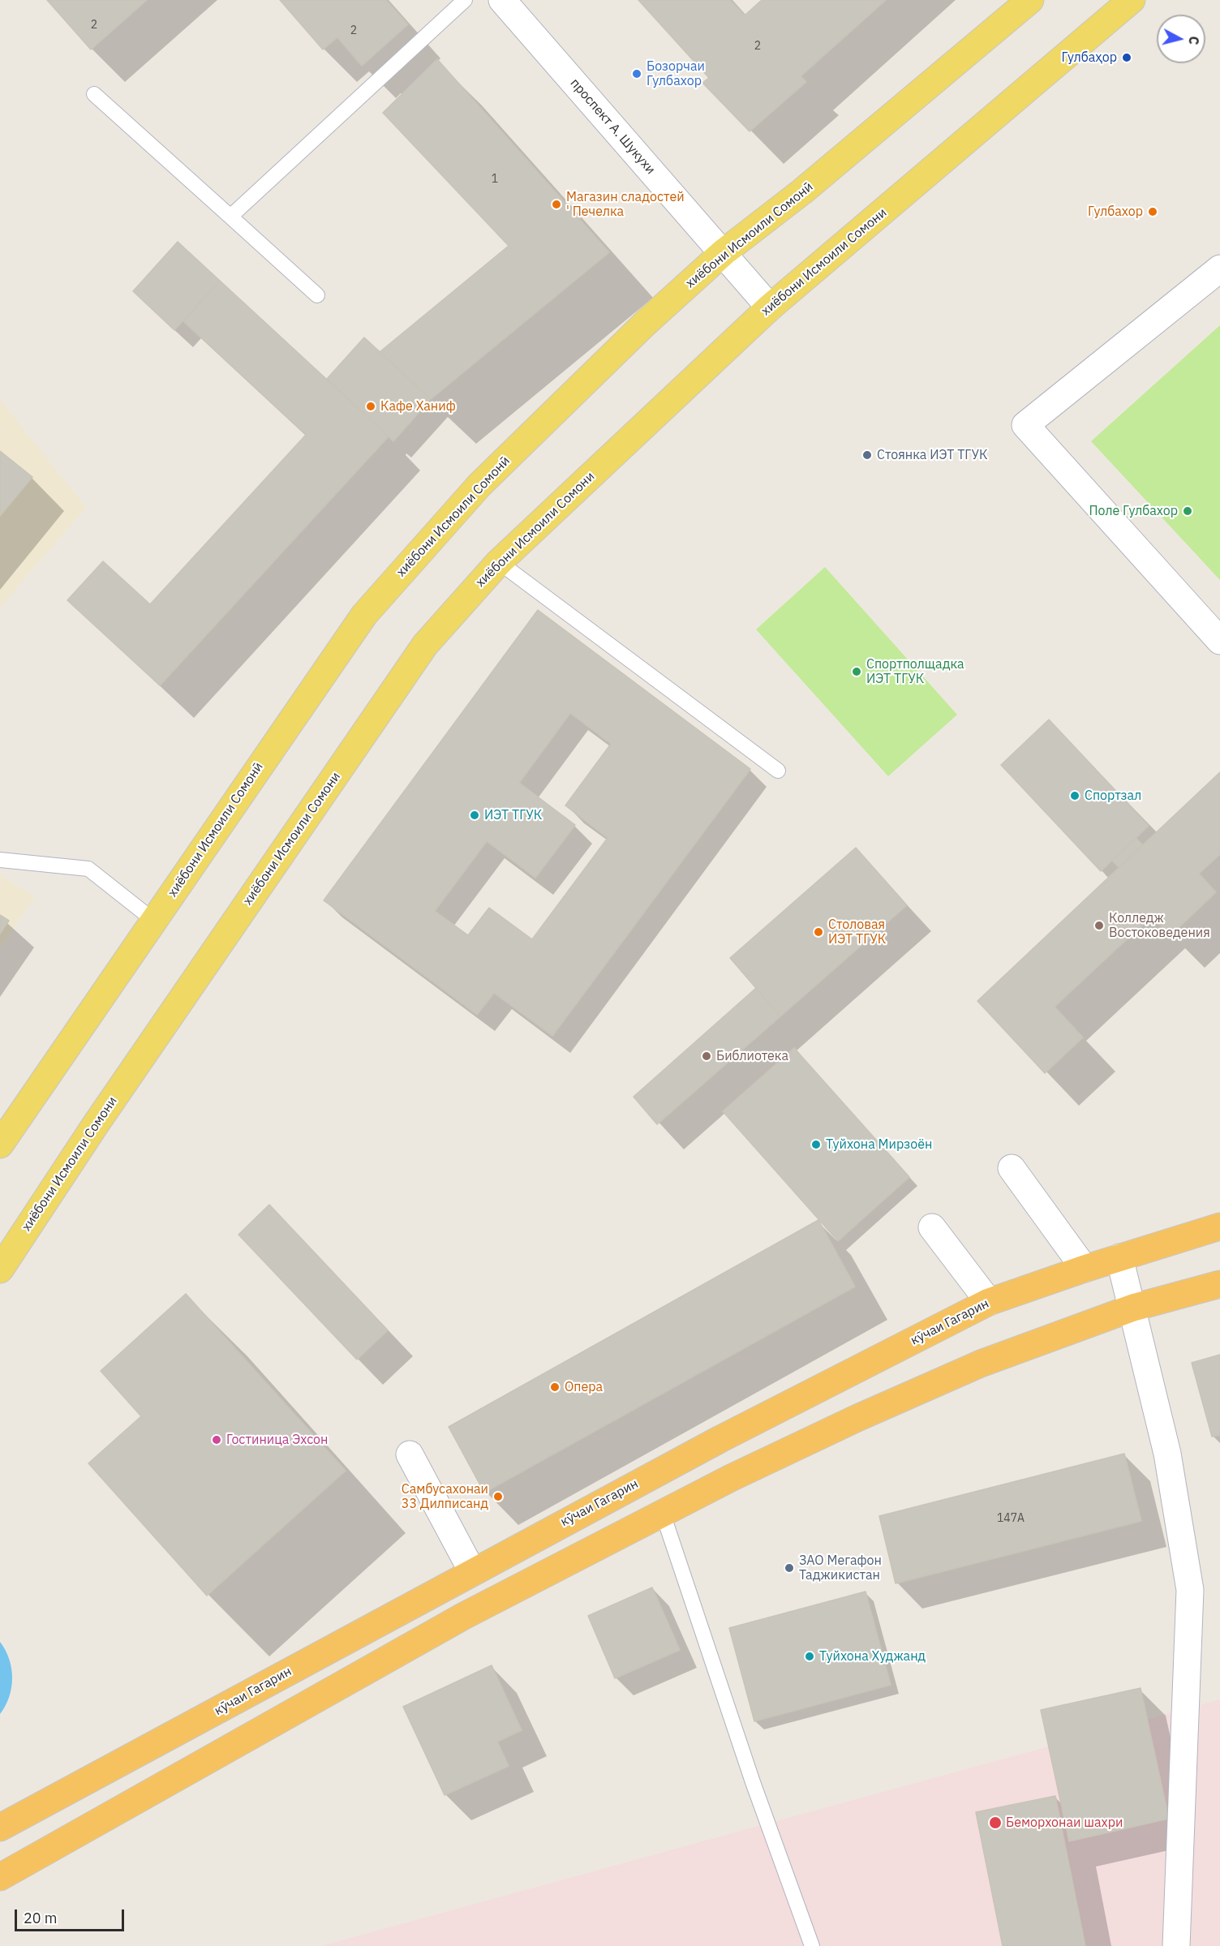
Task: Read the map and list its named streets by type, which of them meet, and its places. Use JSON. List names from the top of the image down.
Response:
{
  "streets": {
    "highway": ["кӯчаи Гагарин"],
    "main road": ["хиёбони Исмоили Сомонӣ", "хиёбони Исмоили Сомони"],
    "street": ["проспект А. Шукухи"]
  },
  "crossings": [
    ["проспект А. Шукухи", "хиёбони Исмоили Сомонӣ"],
    ["проспект А. Шукухи", "хиёбони Исмоили Сомони"]
  ],
  "places": [
    "Гулбаҳор",
    "Бозорчаи Гулбахор",
    "Магазин сладостей ' Печелка",
    "Гулбахор",
    "Кафе Ханиф",
    "Стоянка ИЭТ ТГУК",
    "Поле Гулбахор",
    "Спортполщадка ИЭТ ТГУК",
    "Спортзал",
    "ИЭТ ТГУК",
    "Колледж Востоковедения",
    "Столовая ИЭТ ТГУК",
    "Библиотека",
    "Туйхона Мирзоён",
    "Опера",
    "Гостиница Эхсон",
    "Самбусахонаи 33 Дилписанд",
    "ЗАО Мегафон Таджикистан",
    "Туйхона Худжанд",
    "Беморхонаи шахри"
  ],
  "house_numbers": [
    "2",
    "2",
    "2",
    "1",
    "147А"
  ],
  "scale_bar": "20 m",
  "north": "right"
}
